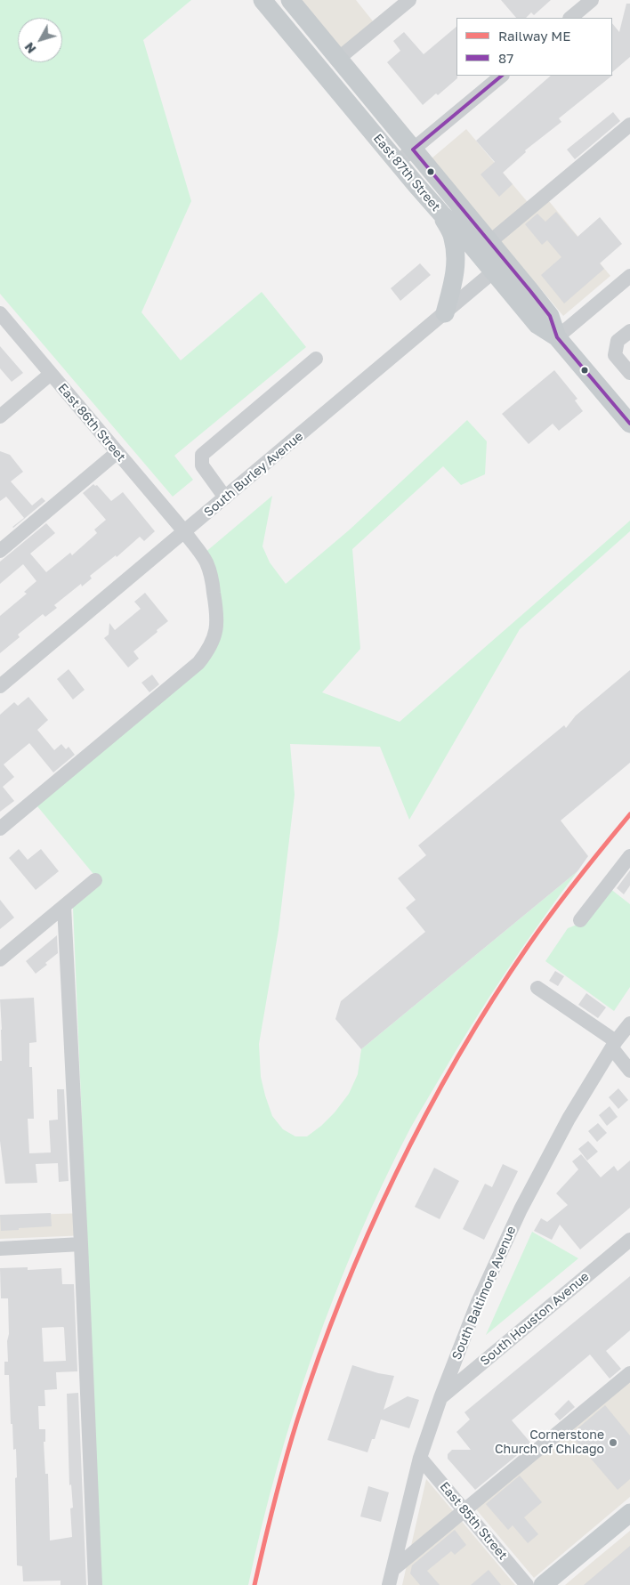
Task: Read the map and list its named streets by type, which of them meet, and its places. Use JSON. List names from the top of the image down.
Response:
{
  "streets": {
    "main road": ["East 87th Street"],
    "street": [
      "East 86th Street",
      "South Burley Avenue",
      "South Baltimore Avenue",
      "South Houston Avenue",
      "East 85th Street"
    ]
  },
  "crossings": [
    ["East 87th Street", "South Burley Avenue"],
    ["East 86th Street", "South Burley Avenue"],
    ["South Baltimore Avenue", "South Houston Avenue"],
    ["South Baltimore Avenue", "East 85th Street"]
  ],
  "places": ["Cornerstone Church of Chicago"],
  "lines": ["transit line 87", "rail line ME"],
  "legend": ["Railway ME", "87"],
  "north": "bottom left"
}
